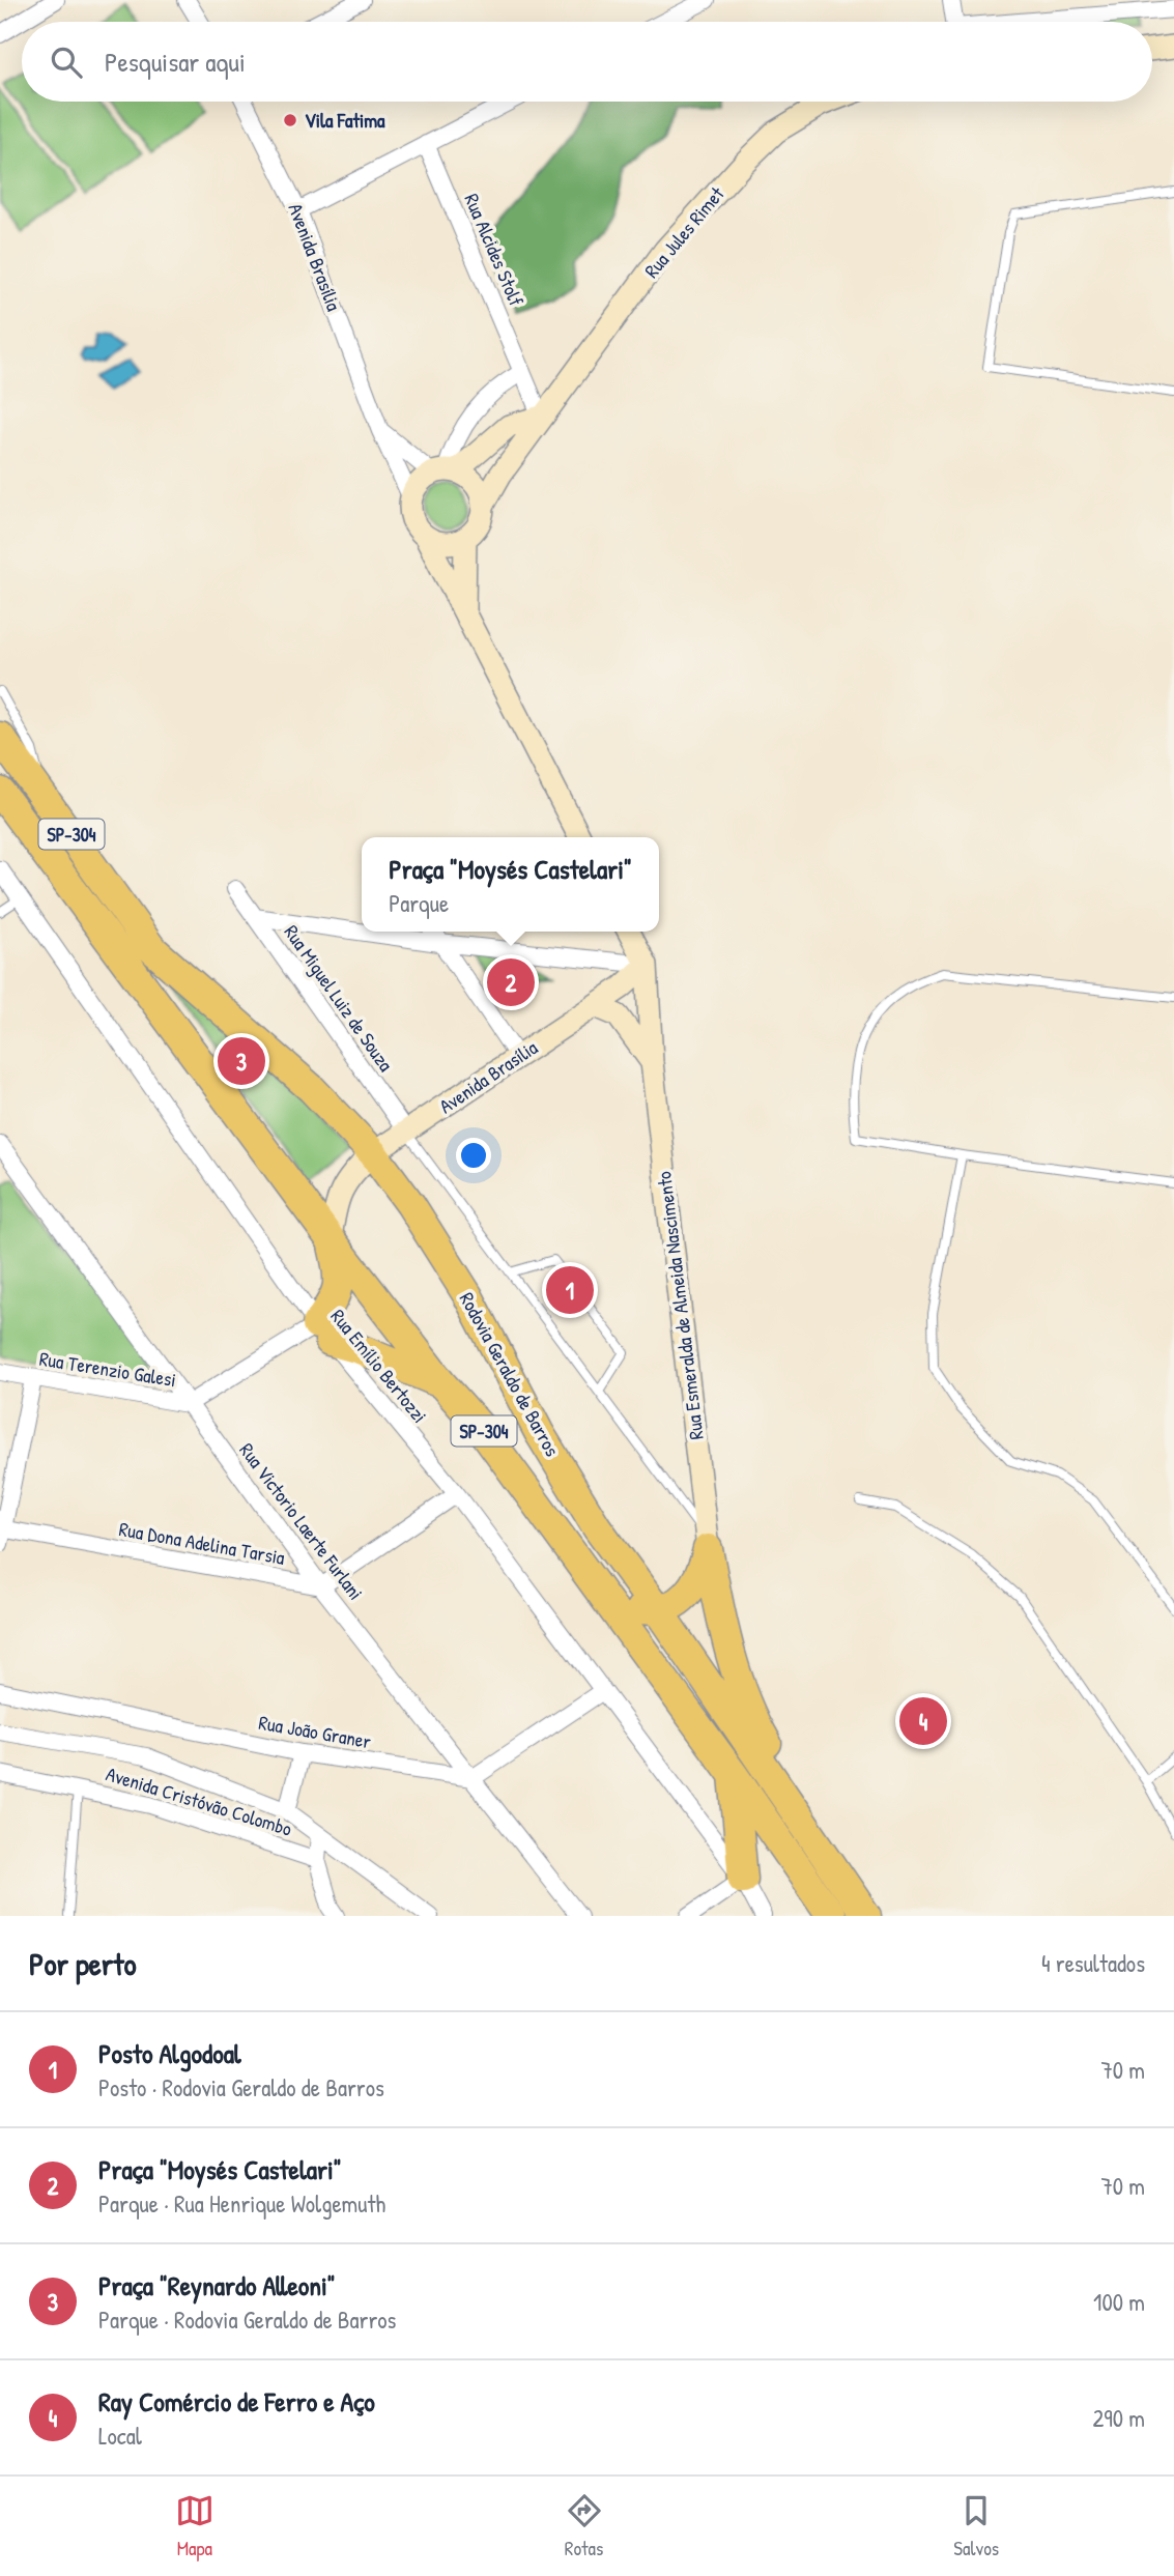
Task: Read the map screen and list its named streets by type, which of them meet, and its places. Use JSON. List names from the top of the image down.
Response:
{
  "streets": {
    "highway": ["SP-304", "Rodovia Geraldo de Barros"],
    "main road": ["Rua Jules Rimet", "Avenida Brasília", "Rua Esmeralda de Almeida Nascimento"],
    "street": [
      "Rua Alcides Stolf",
      "Rua Miguel Luiz de Souza",
      "Rua Emílio Bertozzi",
      "Rua Terenzio Galesi",
      "Rua Victorio Laerte Furlani",
      "Rua Dona Adelina Tarsia",
      "Rua João Graner",
      "Avenida Cristóvão Colombo"
    ]
  },
  "crossings": [
    ["Rua Jules Rimet", "Rua Alcides Stolf"],
    ["Rua Jules Rimet", "Avenida Brasília"],
    ["Avenida Brasília", "SP-304"],
    ["Avenida Brasília", "Rua Miguel Luiz de Souza"],
    ["Avenida Brasília", "Rua Esmeralda de Almeida Nascimento"],
    ["Avenida Brasília", "Rodovia Geraldo de Barros"],
    ["Rua Emílio Bertozzi", "Rua Terenzio Galesi"],
    ["Rua Terenzio Galesi", "Rua Victorio Laerte Furlani"],
    ["Rua Victorio Laerte Furlani", "Rua Dona Adelina Tarsia"],
    ["Rua Victorio Laerte Furlani", "Rua João Graner"]
  ],
  "places": ["Vila Fatima"],
  "page": {
    "search": "Pesquisar aqui",
    "popup": ["Praça \"Moysés Castelari\"", "Parque"],
    "pins": [
      "2",
      "3",
      "1",
      "4"
    ],
    "heading": ["Por perto", "4 resultados"],
    "list": [
      {
        "mark": "1",
        "name": "Posto Algodoal",
        "note": "Posto · Rodovia Geraldo de Barros",
        "value": "70 m"
      },
      {
        "mark": "2",
        "name": "Praça \"Moysés Castelari\"",
        "note": "Parque · Rua Henrique Wolgemuth",
        "value": "70 m"
      },
      {
        "mark": "3",
        "name": "Praça \"Reynardo Alleoni\"",
        "note": "Parque · Rodovia Geraldo de Barros",
        "value": "100 m"
      },
      {
        "mark": "4",
        "name": "Ray Comércio de Ferro e Aço",
        "note": "Local",
        "value": "290 m"
      }
    ],
    "nav": ["Mapa", "Rotas", "Salvos"]
  }
}
